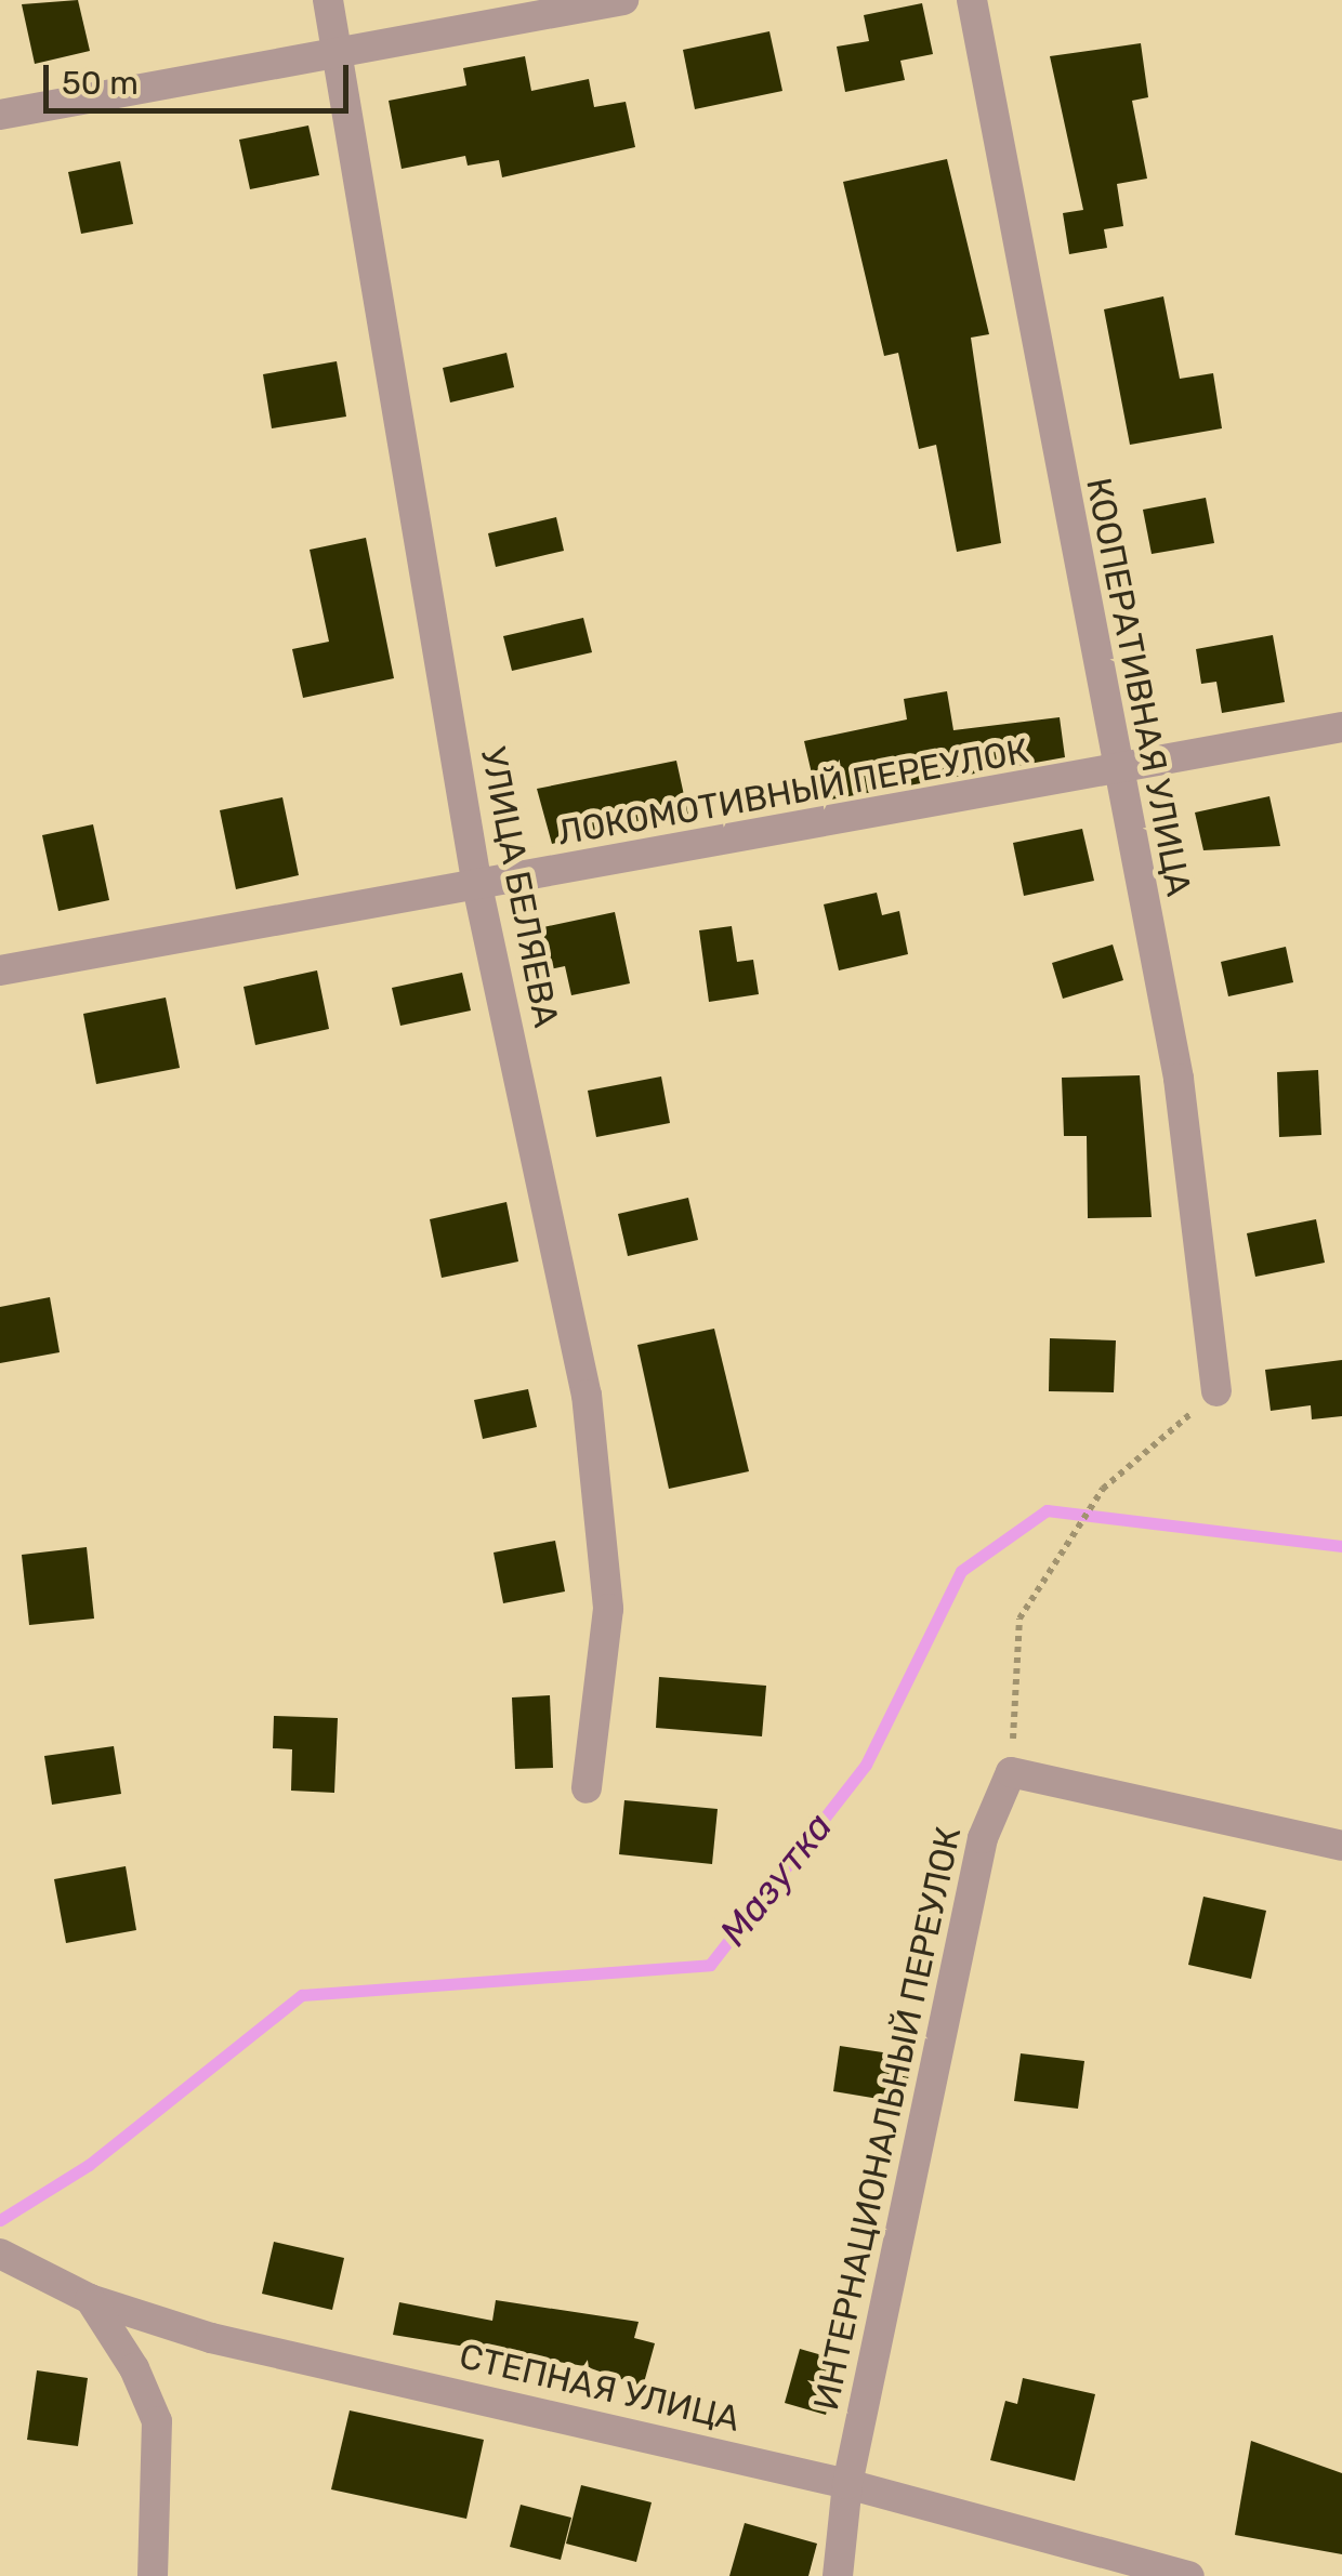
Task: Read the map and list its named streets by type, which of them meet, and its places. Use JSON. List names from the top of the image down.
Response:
{
  "streets": {
    "street": [
      "КООПЕРАТИВНАЯ УЛИЦА",
      "ЛОКОМОТИВНЫЙ ПЕРЕУЛОК",
      "УЛИЦА БЕЛЯЕВА",
      "ИНТЕРНАЦИОНАЛЬНЫЙ ПЕРЕУЛОК",
      "СТЕПНАЯ УЛИЦА"
    ]
  },
  "crossings": [
    ["КООПЕРАТИВНАЯ УЛИЦА", "ЛОКОМОТИВНЫЙ ПЕРЕУЛОК"],
    ["ЛОКОМОТИВНЫЙ ПЕРЕУЛОК", "УЛИЦА БЕЛЯЕВА"],
    ["ИНТЕРНАЦИОНАЛЬНЫЙ ПЕРЕУЛОК", "СТЕПНАЯ УЛИЦА"]
  ],
  "water": ["Мазутка"],
  "scale_bar": "50 m"
}
